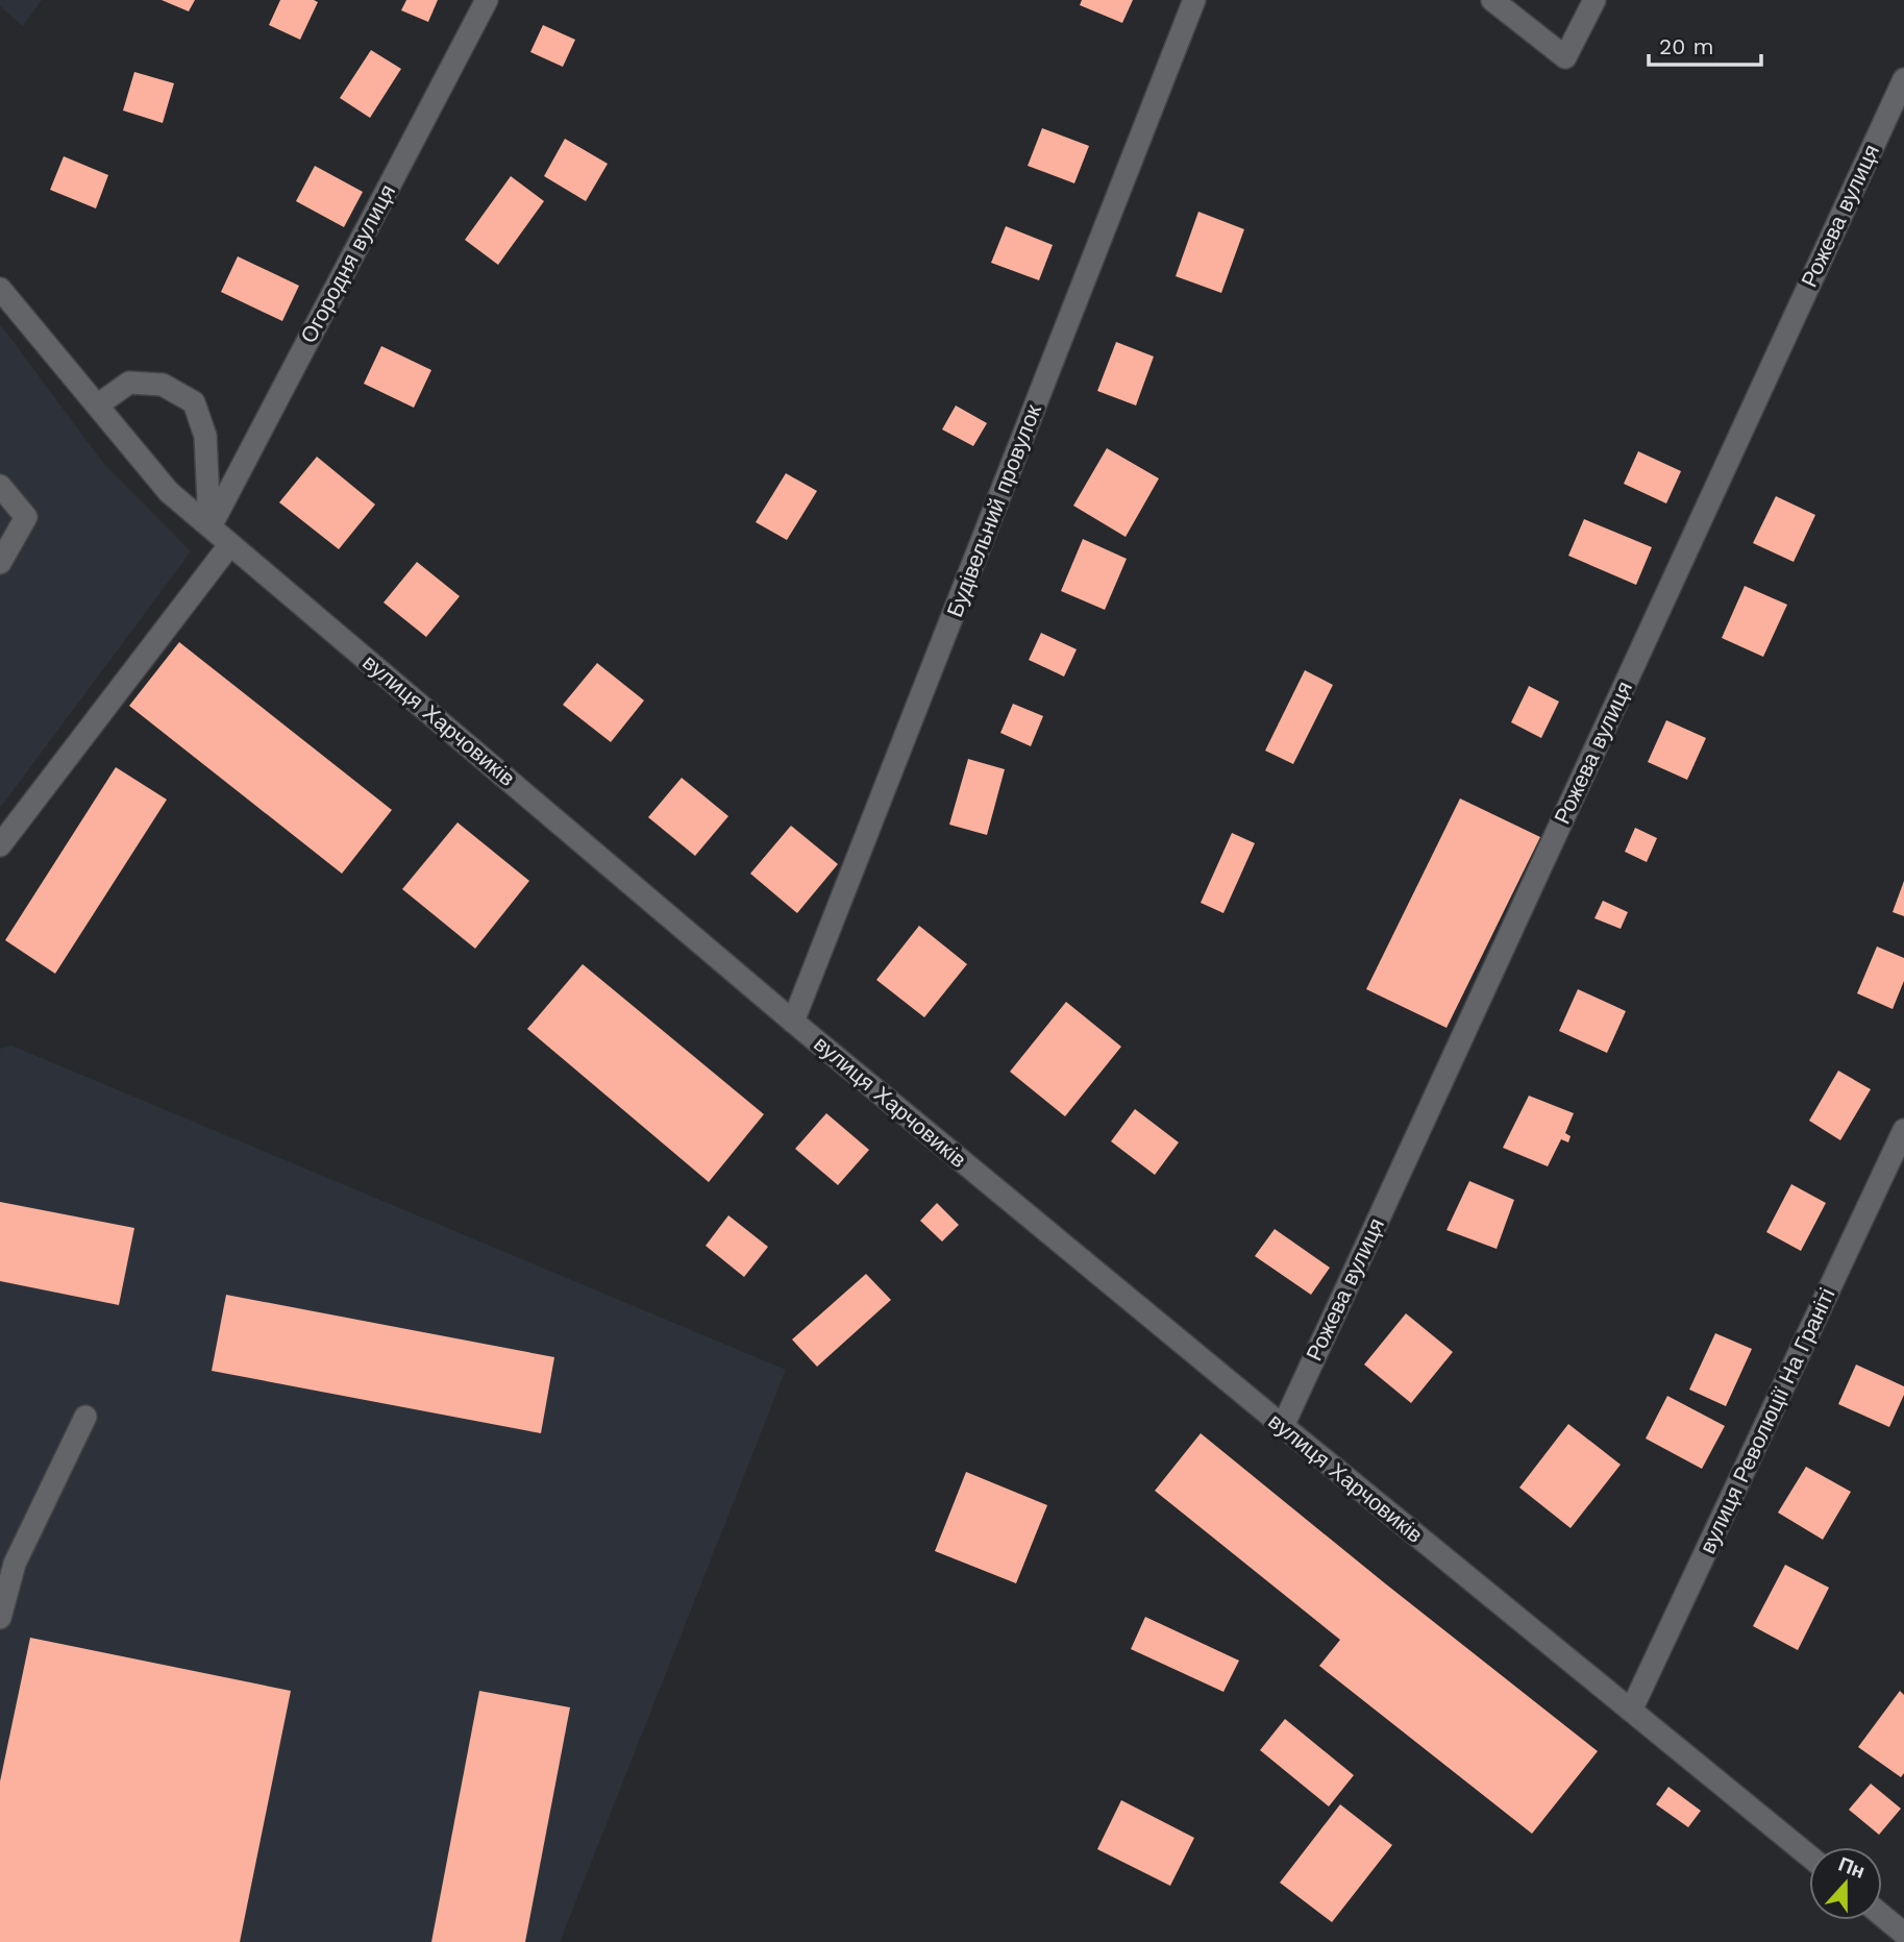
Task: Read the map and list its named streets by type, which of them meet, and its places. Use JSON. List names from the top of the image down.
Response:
{
  "streets": {
    "street": [
      "Рожева вулиця",
      "Огородня вулиця",
      "Будівельний провулок",
      "вулиця Харчовиків",
      "вулиця Революції На Граніті"
    ]
  },
  "crossings": [
    ["Рожева вулиця", "вулиця Харчовиків"],
    ["Огородня вулиця", "вулиця Харчовиків"],
    ["Будівельний провулок", "вулиця Харчовиків"],
    ["вулиця Харчовиків", "вулиця Революції На Граніті"]
  ],
  "scale_bar": "20 m",
  "north": "top"
}
